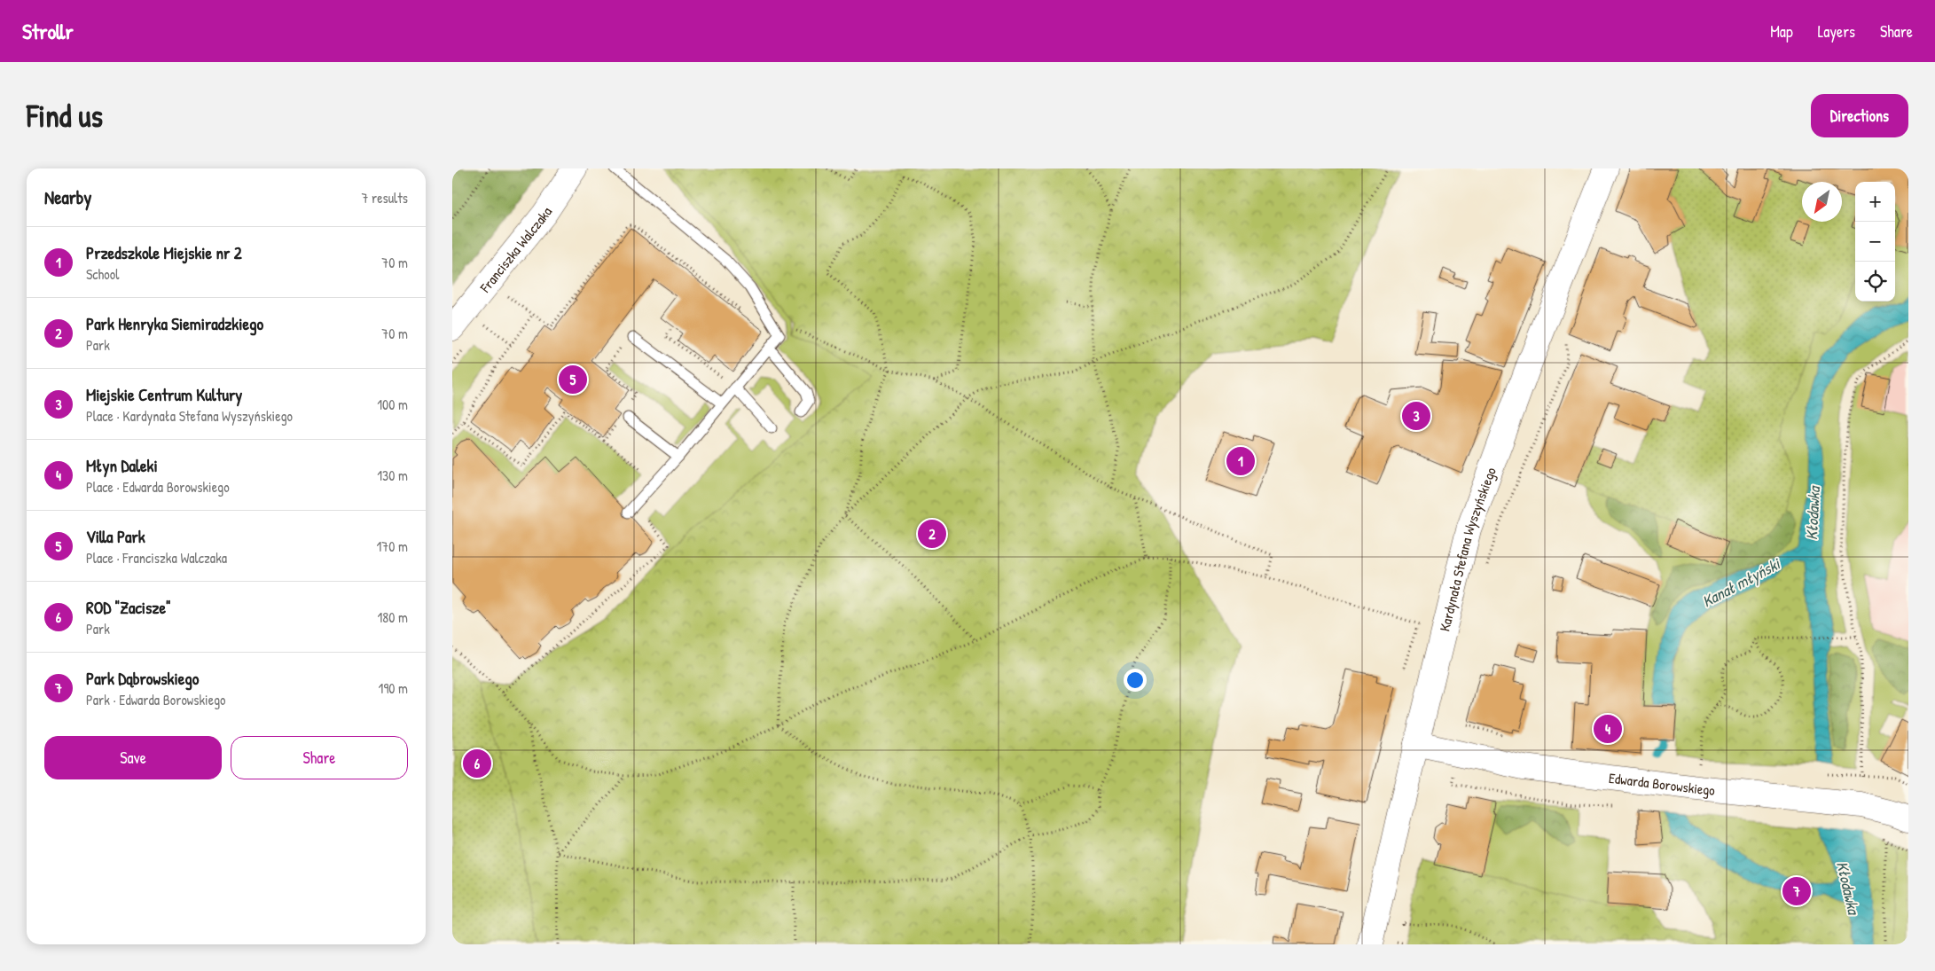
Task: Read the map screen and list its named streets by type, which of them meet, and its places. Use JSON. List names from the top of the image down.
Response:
{
  "streets": {
    "main road": ["Franciszka Walczaka", "Kardynała Stefana Wyszyńskiego", "Edwarda Borowskiego"]
  },
  "crossings": [
    ["Kardynała Stefana Wyszyńskiego", "Edwarda Borowskiego"]
  ],
  "water": ["Kłodawka", "Kanał młyński"],
  "north": "bottom left",
  "page": {
    "header": "Strollr",
    "nav": ["Map", "Layers", "Share"],
    "buttons": [
      "Directions",
      ["Save", "Share"]
    ],
    "title": "Find us",
    "heading": ["Nearby", "7 results"],
    "map_buttons": ["+", "−"],
    "list": [
      {
        "mark": "1",
        "name": "Przedszkole Miejskie nr 2",
        "note": "School",
        "value": "70 m"
      },
      {
        "mark": "2",
        "name": "Park Henryka Siemiradzkiego",
        "note": "Park",
        "value": "70 m"
      },
      {
        "mark": "3",
        "name": "Miejskie Centrum Kultury",
        "note": "Place · Kardynała Stefana Wyszyńskiego",
        "value": "100 m"
      },
      {
        "mark": "4",
        "name": "Młyn Daleki",
        "note": "Place · Edwarda Borowskiego",
        "value": "130 m"
      },
      {
        "mark": "5",
        "name": "Villa Park",
        "note": "Place · Franciszka Walczaka",
        "value": "170 m"
      },
      {
        "mark": "6",
        "name": "ROD \"Zacisze\"",
        "note": "Park",
        "value": "180 m"
      },
      {
        "mark": "7",
        "name": "Park Dąbrowskiego",
        "note": "Park · Edwarda Borowskiego",
        "value": "190 m"
      }
    ],
    "pins": [
      "5",
      "3",
      "1",
      "2",
      "4",
      "6",
      "7"
    ]
  }
}
